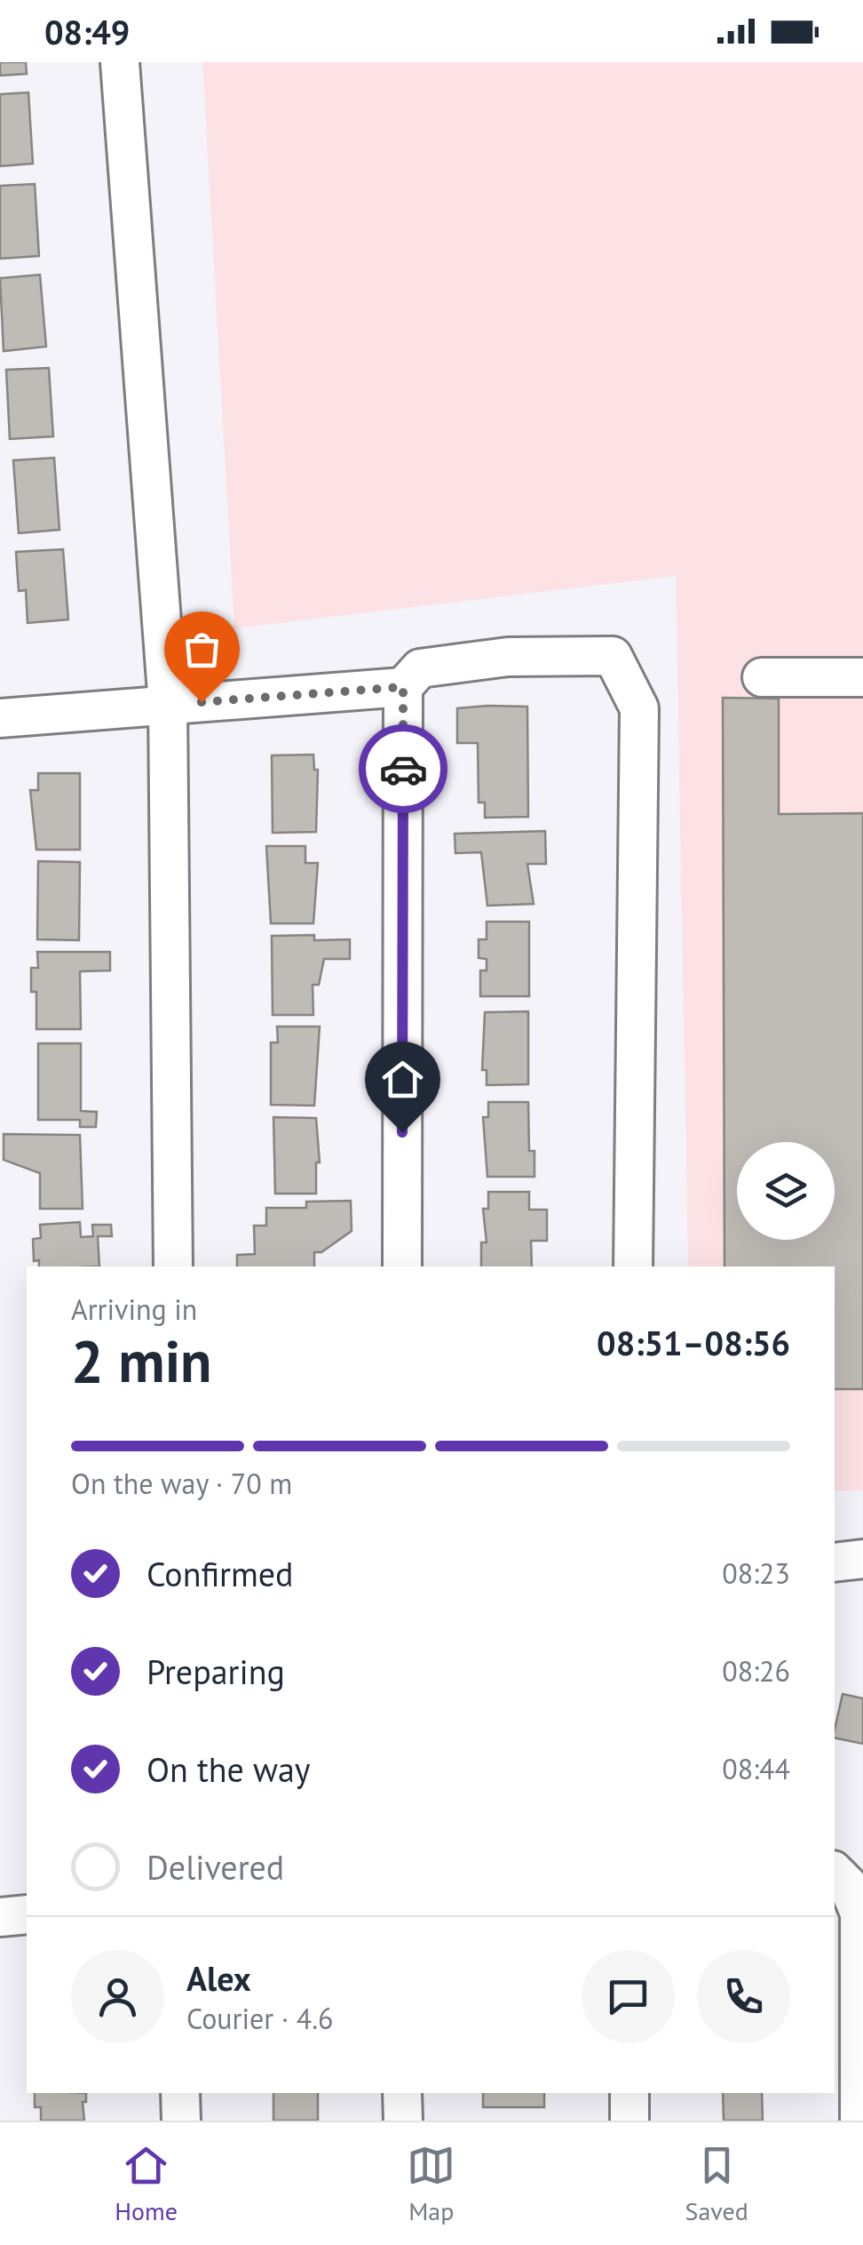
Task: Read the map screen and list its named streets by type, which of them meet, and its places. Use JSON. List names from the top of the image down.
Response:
{
  "page": {
    "status": "08:49",
    "heading": ["2 min", "Arriving in", "08:51–08:56"],
    "panel": ["Alex", "Courier · 4.6"],
    "bar": "On the way · 70 m",
    "list": [
      ["Confirmed", "08:23"],
      ["Preparing", "08:26"],
      ["On the way", "08:44"],
      "Delivered"
    ],
    "tabs": ["Home", "Map", "Saved"]
  }
}
